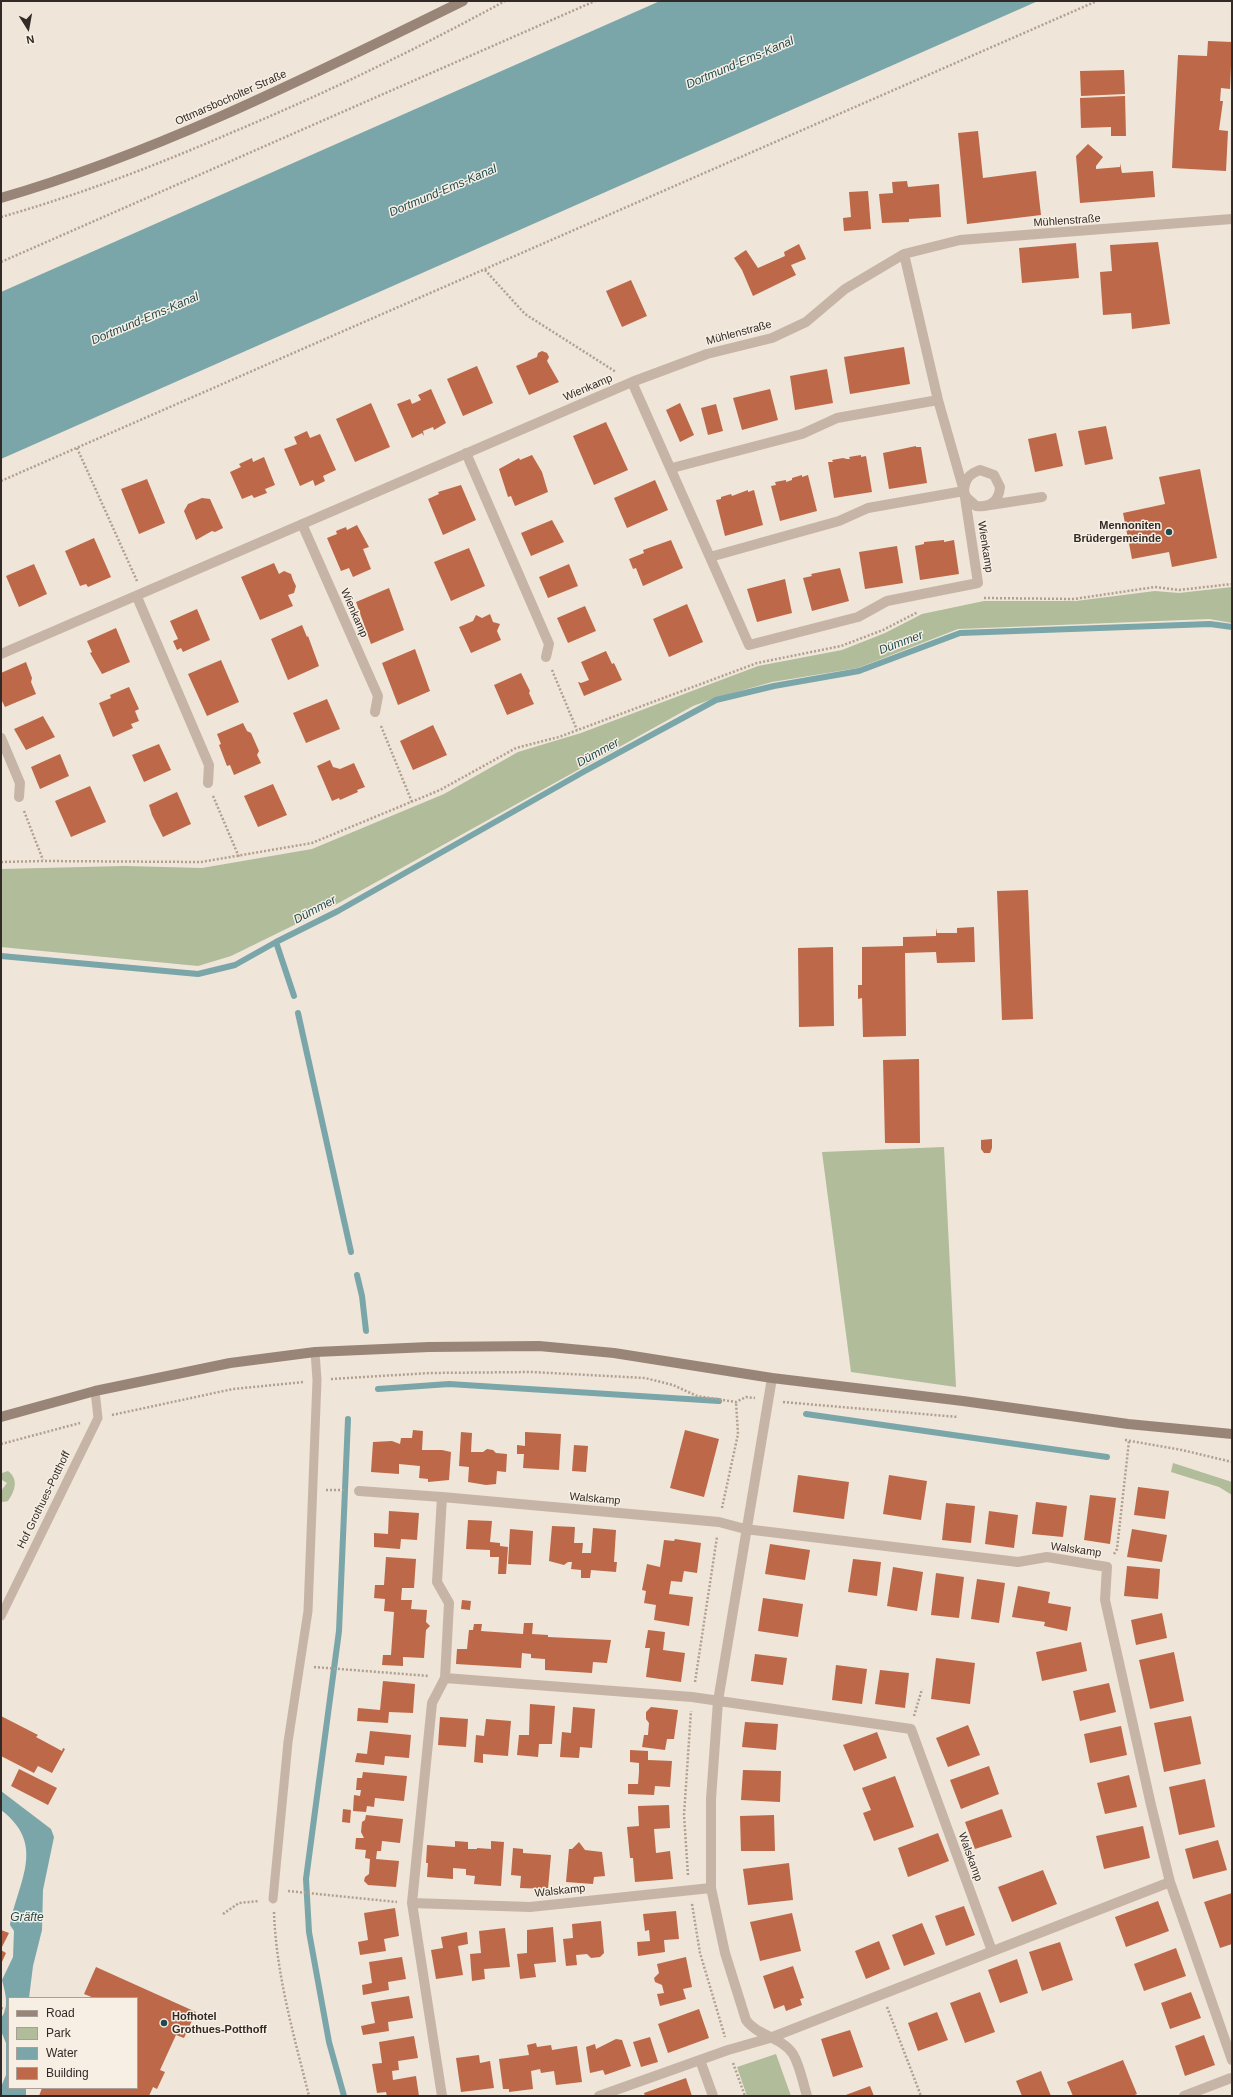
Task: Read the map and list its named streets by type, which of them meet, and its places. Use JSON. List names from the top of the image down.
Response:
{
  "streets": {
    "main road": ["Ottmarsbocholter Straße"],
    "street": ["Mühlenstraße", "Wienkamp", "Walskamp"],
    "lane": ["Hof Grothues-Potthoff"]
  },
  "crossings": [
    ["Mühlenstraße", "Wienkamp"]
  ],
  "water": ["Dortmund-Ems-Kanal", "Dümmer", "Gräfte"],
  "places": ["Mennoniten Brüdergemeinde", "Hofhotel Grothues-Potthoff"],
  "legend": [
    "Road",
    "Park",
    "Water",
    "Building"
  ],
  "north": "bottom"
}
